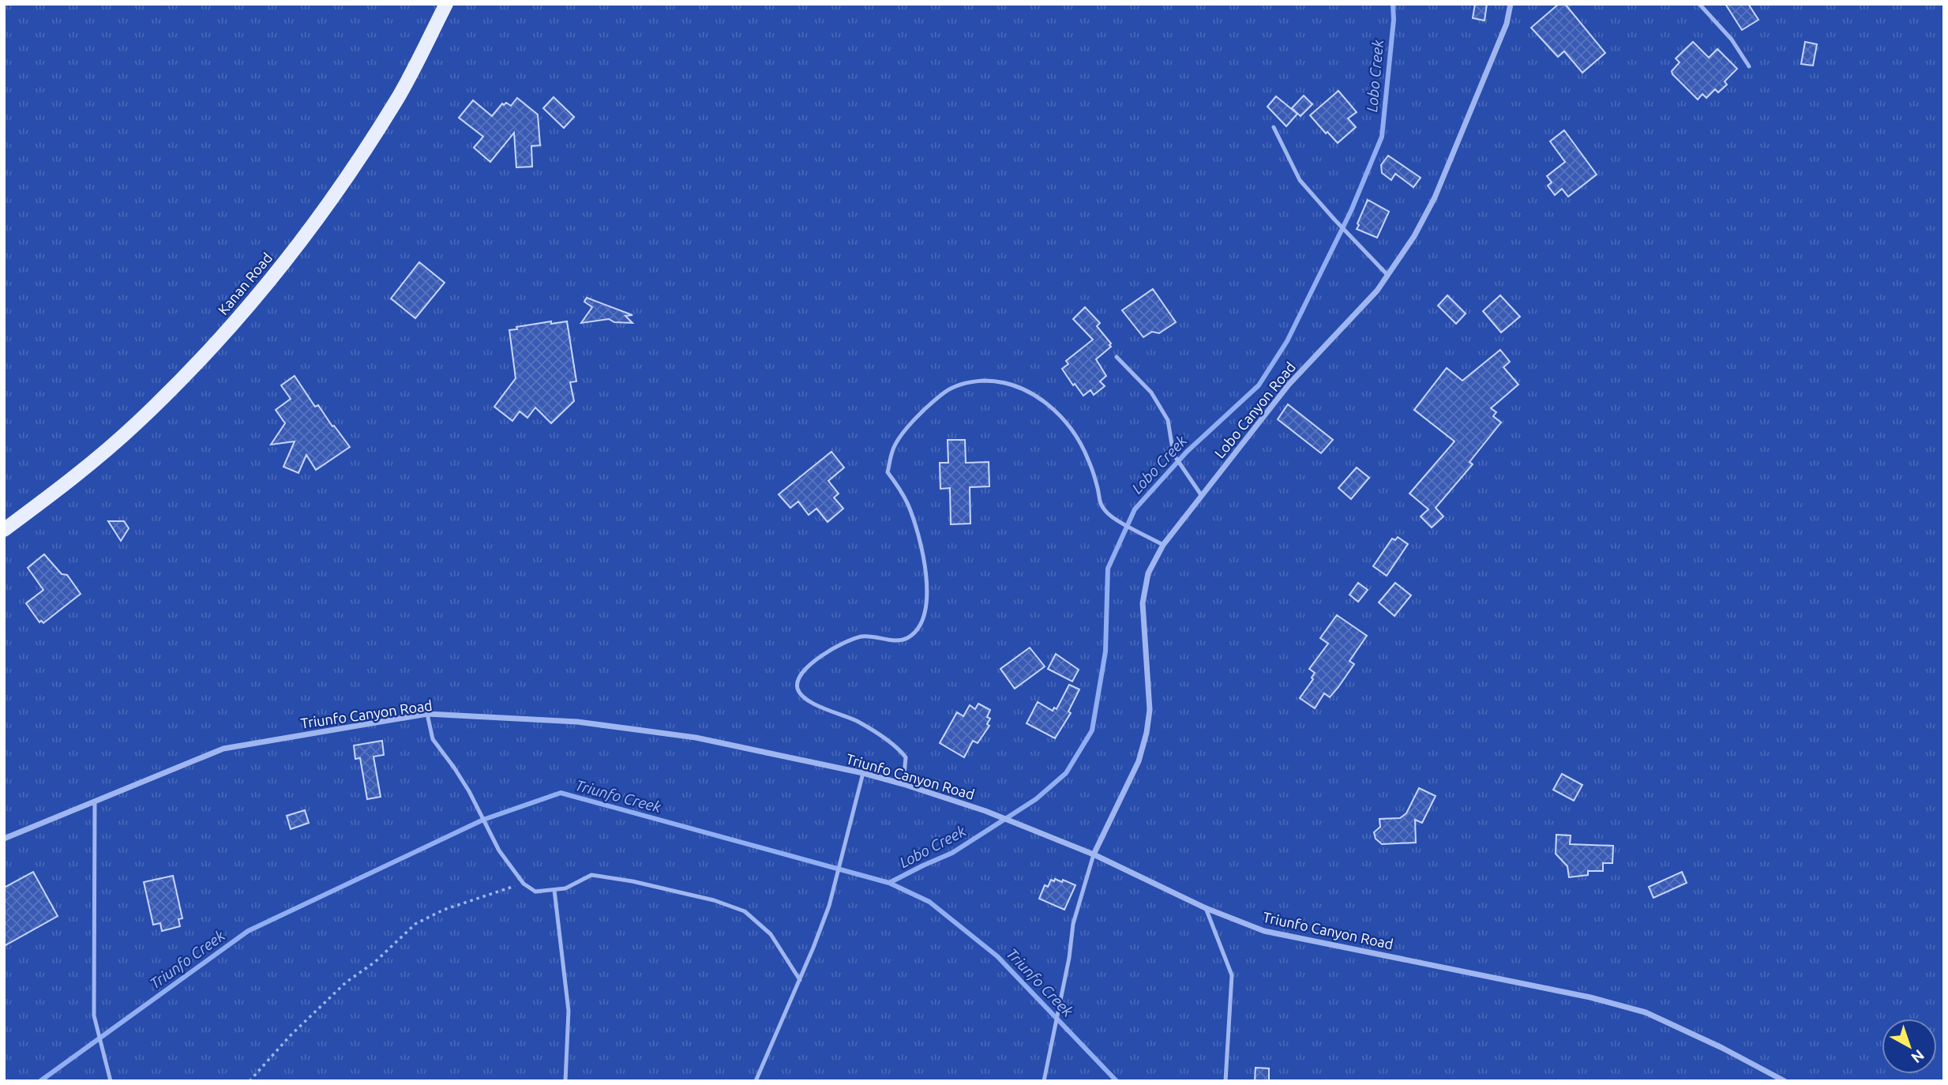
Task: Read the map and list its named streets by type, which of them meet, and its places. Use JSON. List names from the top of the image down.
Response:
{
  "streets": {
    "main road": ["Kanan Road"],
    "street": ["Lobo Canyon Road", "Triunfo Canyon Road"]
  },
  "crossings": [
    ["Lobo Canyon Road", "Triunfo Canyon Road"]
  ],
  "water": ["Lobo Creek", "Triunfo Creek"],
  "north": "bottom right"
}
